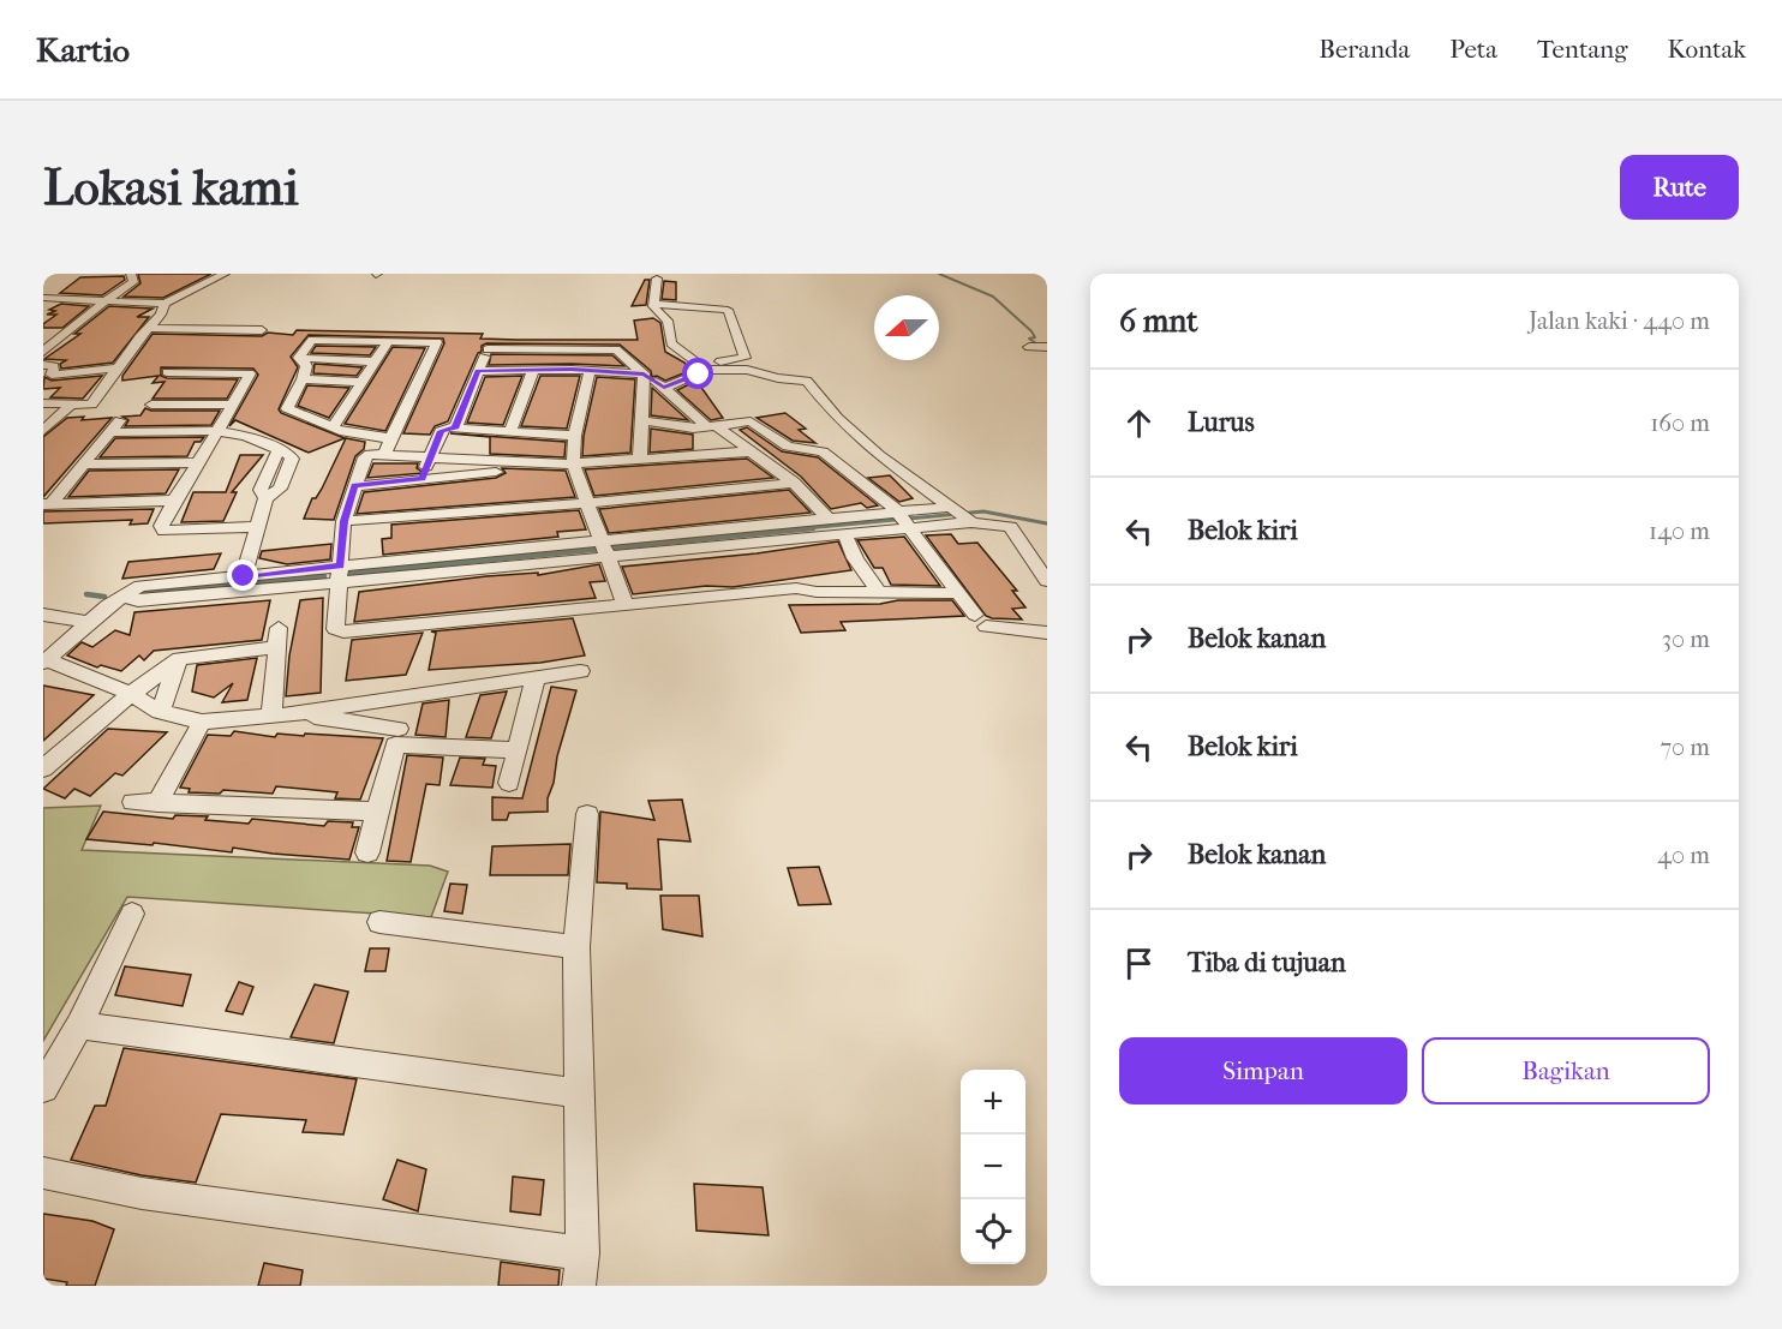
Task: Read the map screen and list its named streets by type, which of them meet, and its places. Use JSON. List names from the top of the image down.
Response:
{
  "north": "left",
  "page": {
    "header": "Kartio",
    "nav": [
      "Beranda",
      "Peta",
      "Tentang",
      "Kontak"
    ],
    "buttons": [
      "Rute",
      ["Simpan", "Bagikan"]
    ],
    "title": "Lokasi kami",
    "heading": ["6 mnt", "Jalan kaki · 440 m"],
    "list": [
      ["Lurus", "160 m"],
      ["Belok kiri", "140 m"],
      ["Belok kanan", "30 m"],
      ["Belok kiri", "70 m"],
      ["Belok kanan", "40 m"],
      "Tiba di tujuan"
    ],
    "map_buttons": ["+", "−"]
  }
}
